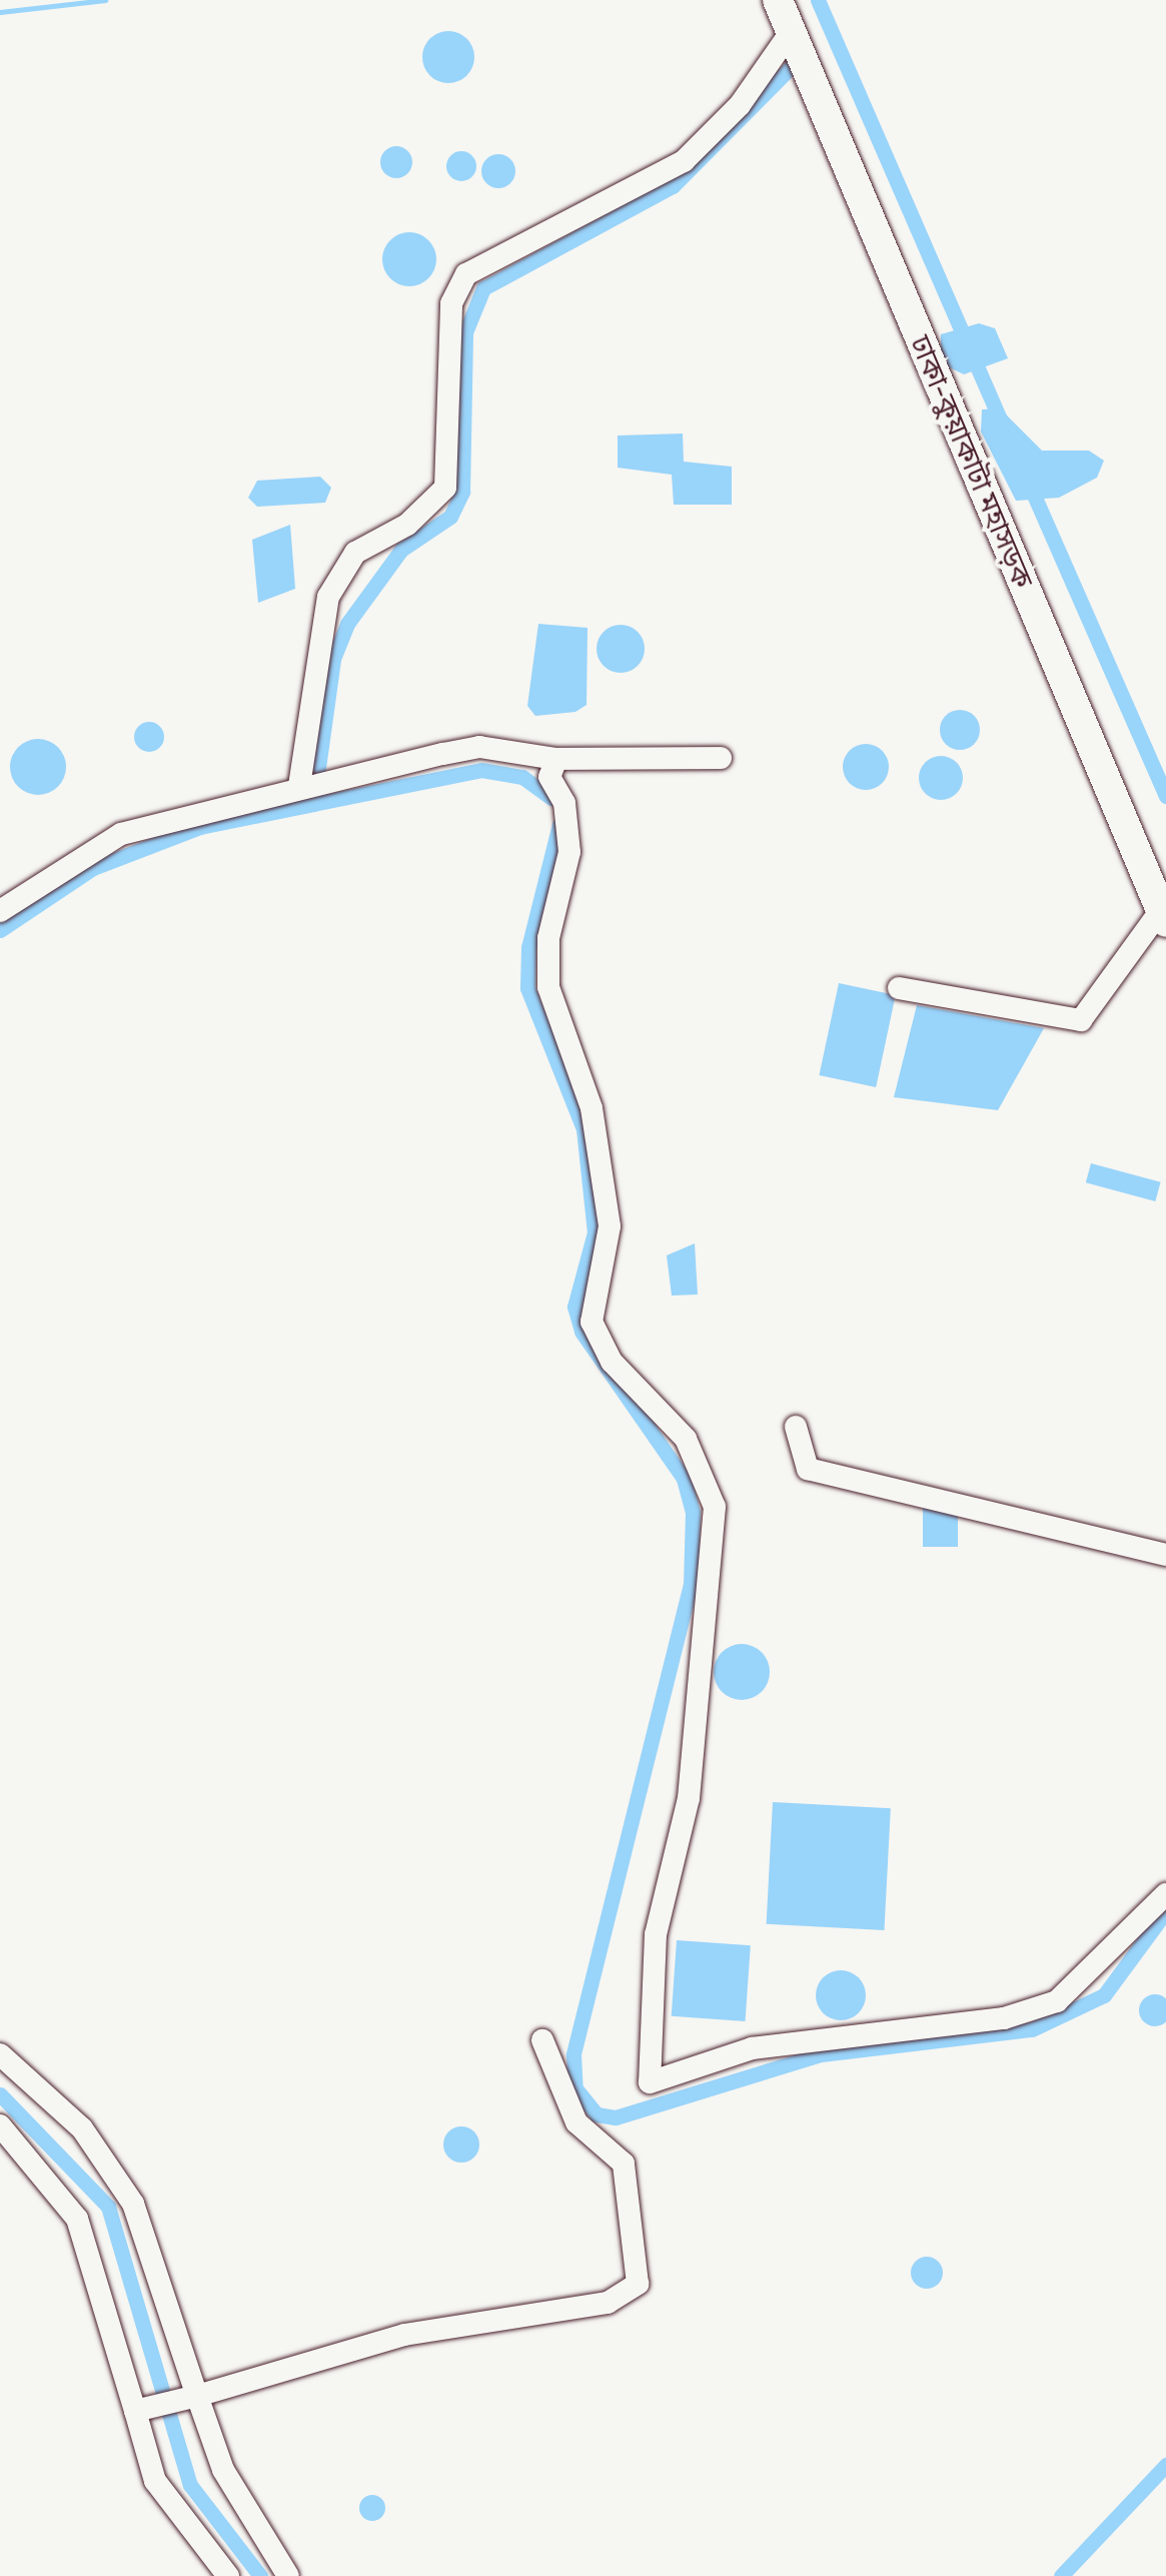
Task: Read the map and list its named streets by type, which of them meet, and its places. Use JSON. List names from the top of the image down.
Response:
{
  "streets": {
    "main road": ["ঢাকা-কুয়াকাটা মহাসড়ক"]
  }
}
